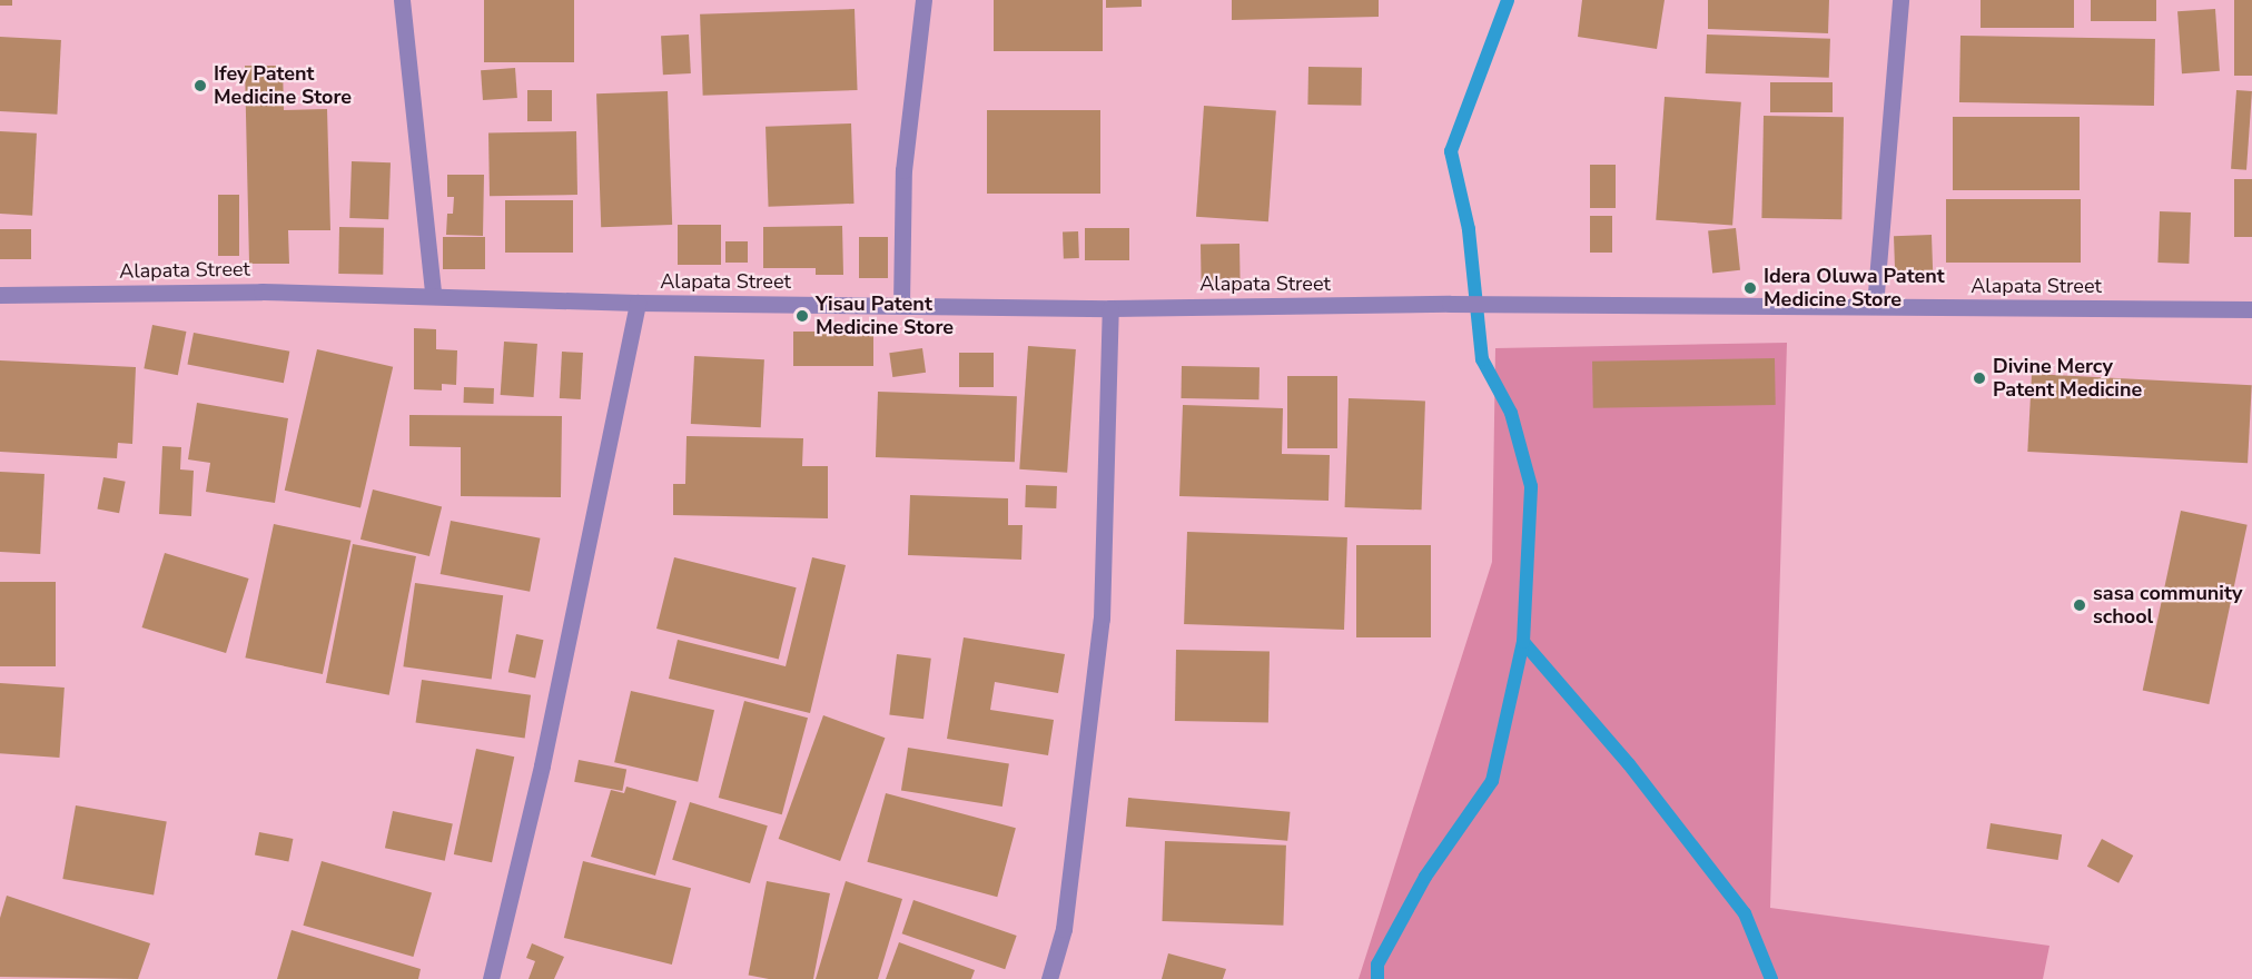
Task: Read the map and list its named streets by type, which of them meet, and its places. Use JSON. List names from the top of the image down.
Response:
{
  "streets": {
    "street": ["Alapata Street"]
  },
  "places": [
    "Ifey Patent Medicine Store",
    "Idera Oluwa Patent Medicine Store",
    "Yisau Patent Medicine Store",
    "Divine Mercy Patent Medicine",
    "sasa community school"
  ]
}
